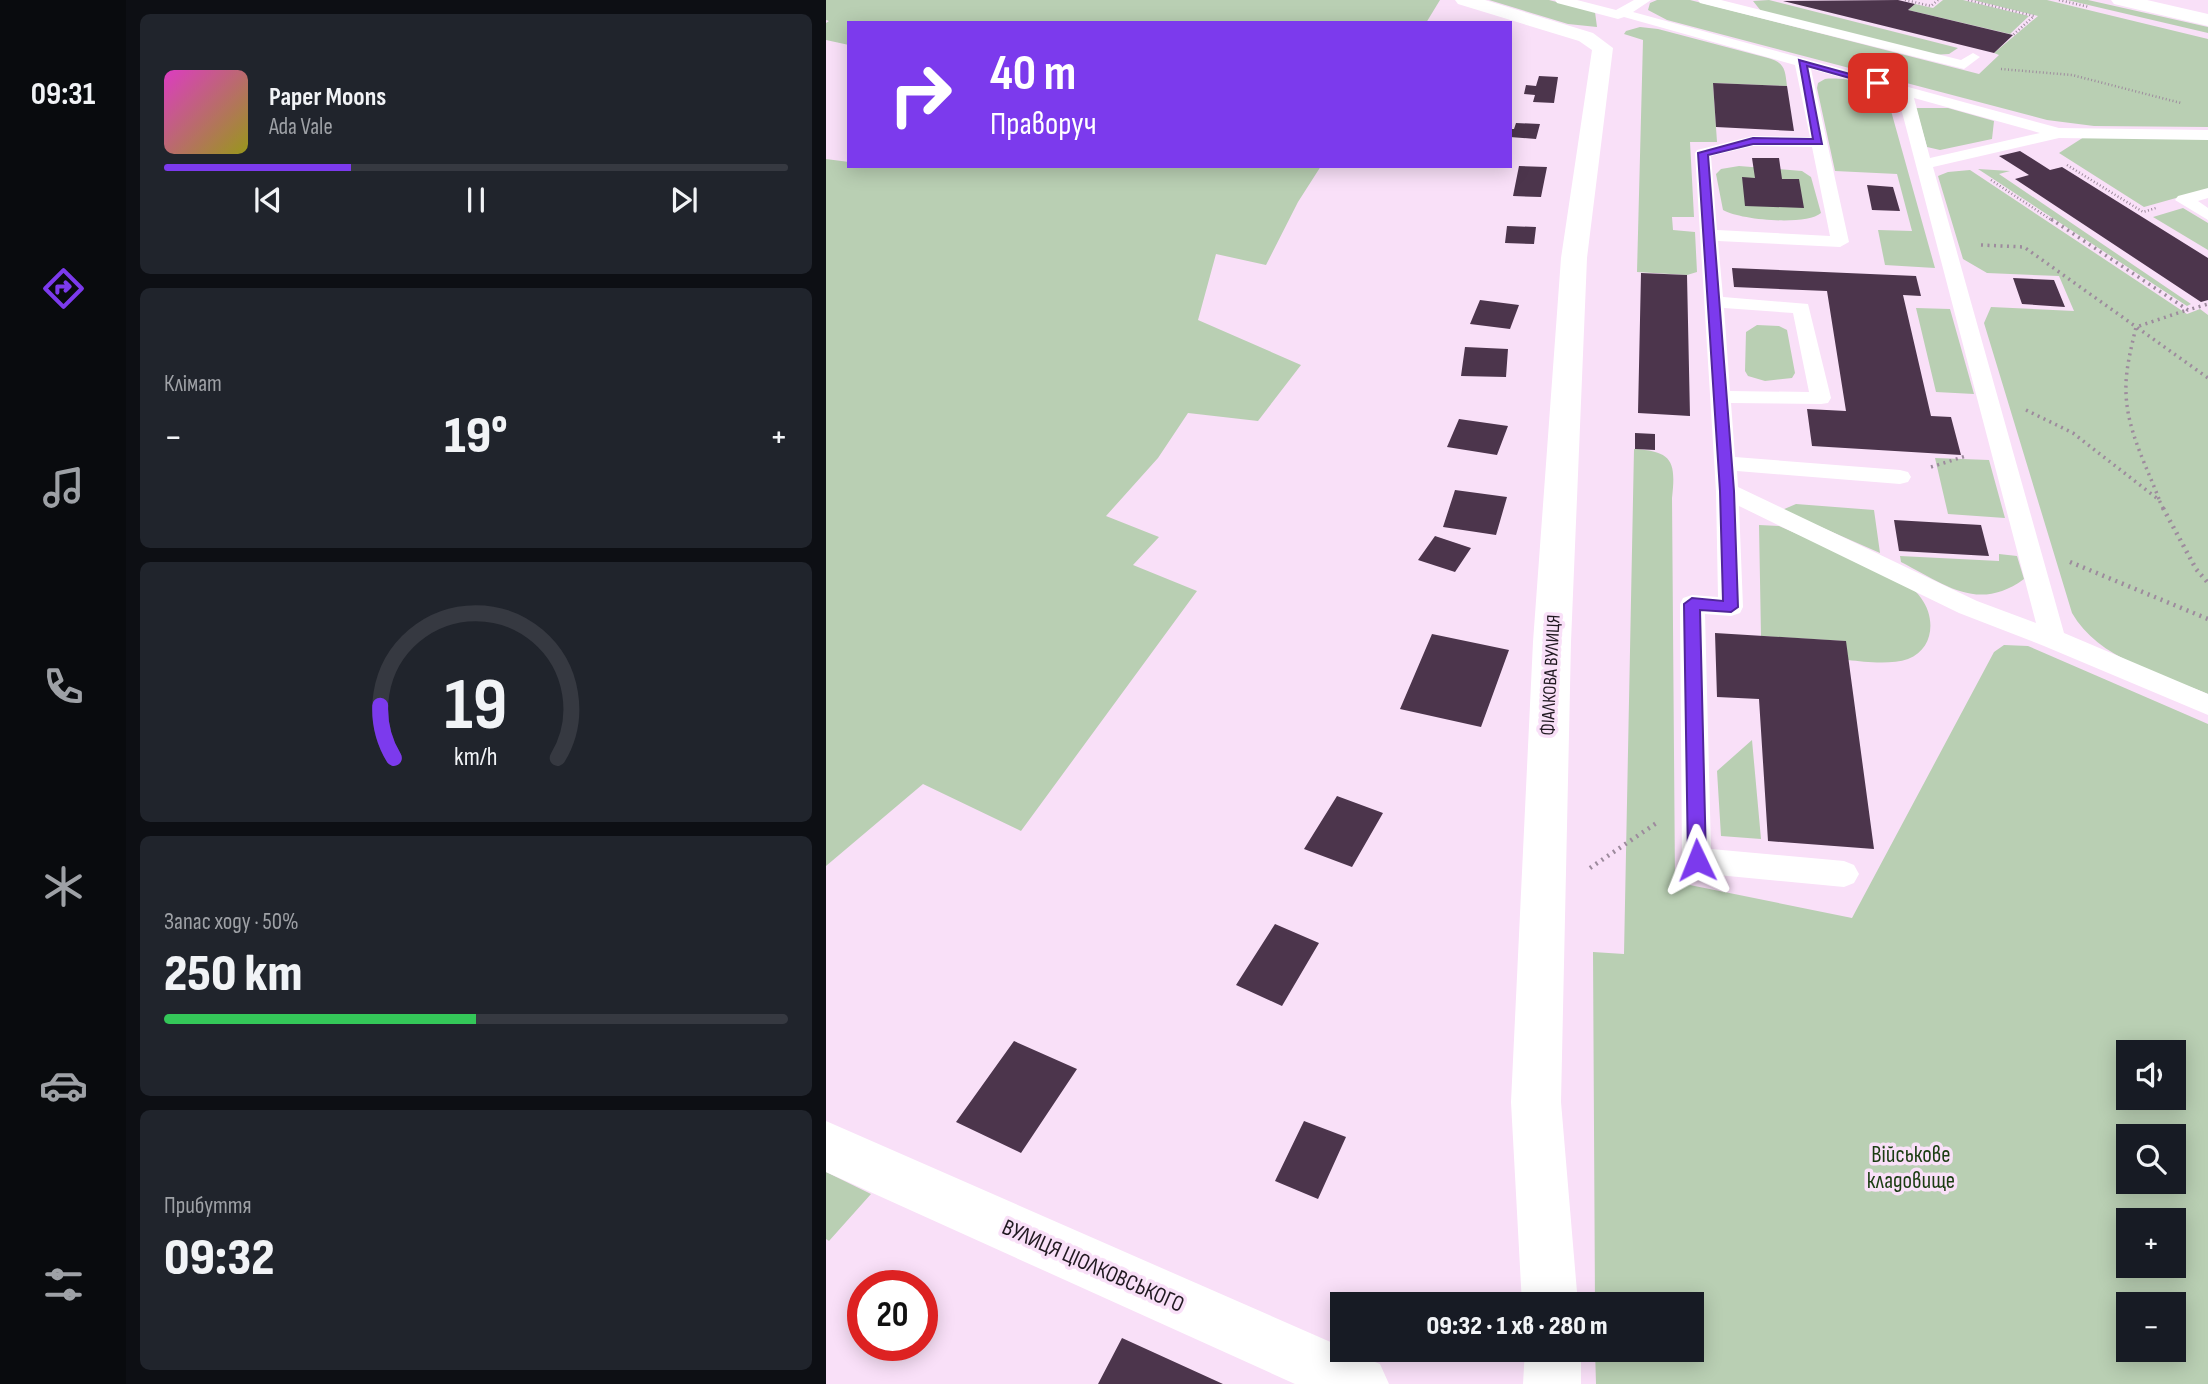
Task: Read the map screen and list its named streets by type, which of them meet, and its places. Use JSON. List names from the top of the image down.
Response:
{
  "streets": {
    "street": ["ФІАЛКОВА ВУЛИЦЯ", "ВУЛИЦЯ ЦІОЛКОВСЬКОГО"]
  },
  "parks": ["Військове кладовище"],
  "page": {
    "tabs": "09:31",
    "turn": ["40 m", "Праворуч"],
    "song": ["Paper Moons", "Ada Vale"],
    "tile": [
      "Клімат",
      ["Запас ходу · 50%", "250 km"],
      ["Прибуття", "09:32"]
    ],
    "heat": ["−", "19°", "+"],
    "map_buttons": ["+", "−"],
    "limit": "20",
    "trip": "09:32 · 1 хв · 280 m",
    "gauge": ["19", "km/h"]
  }
}
